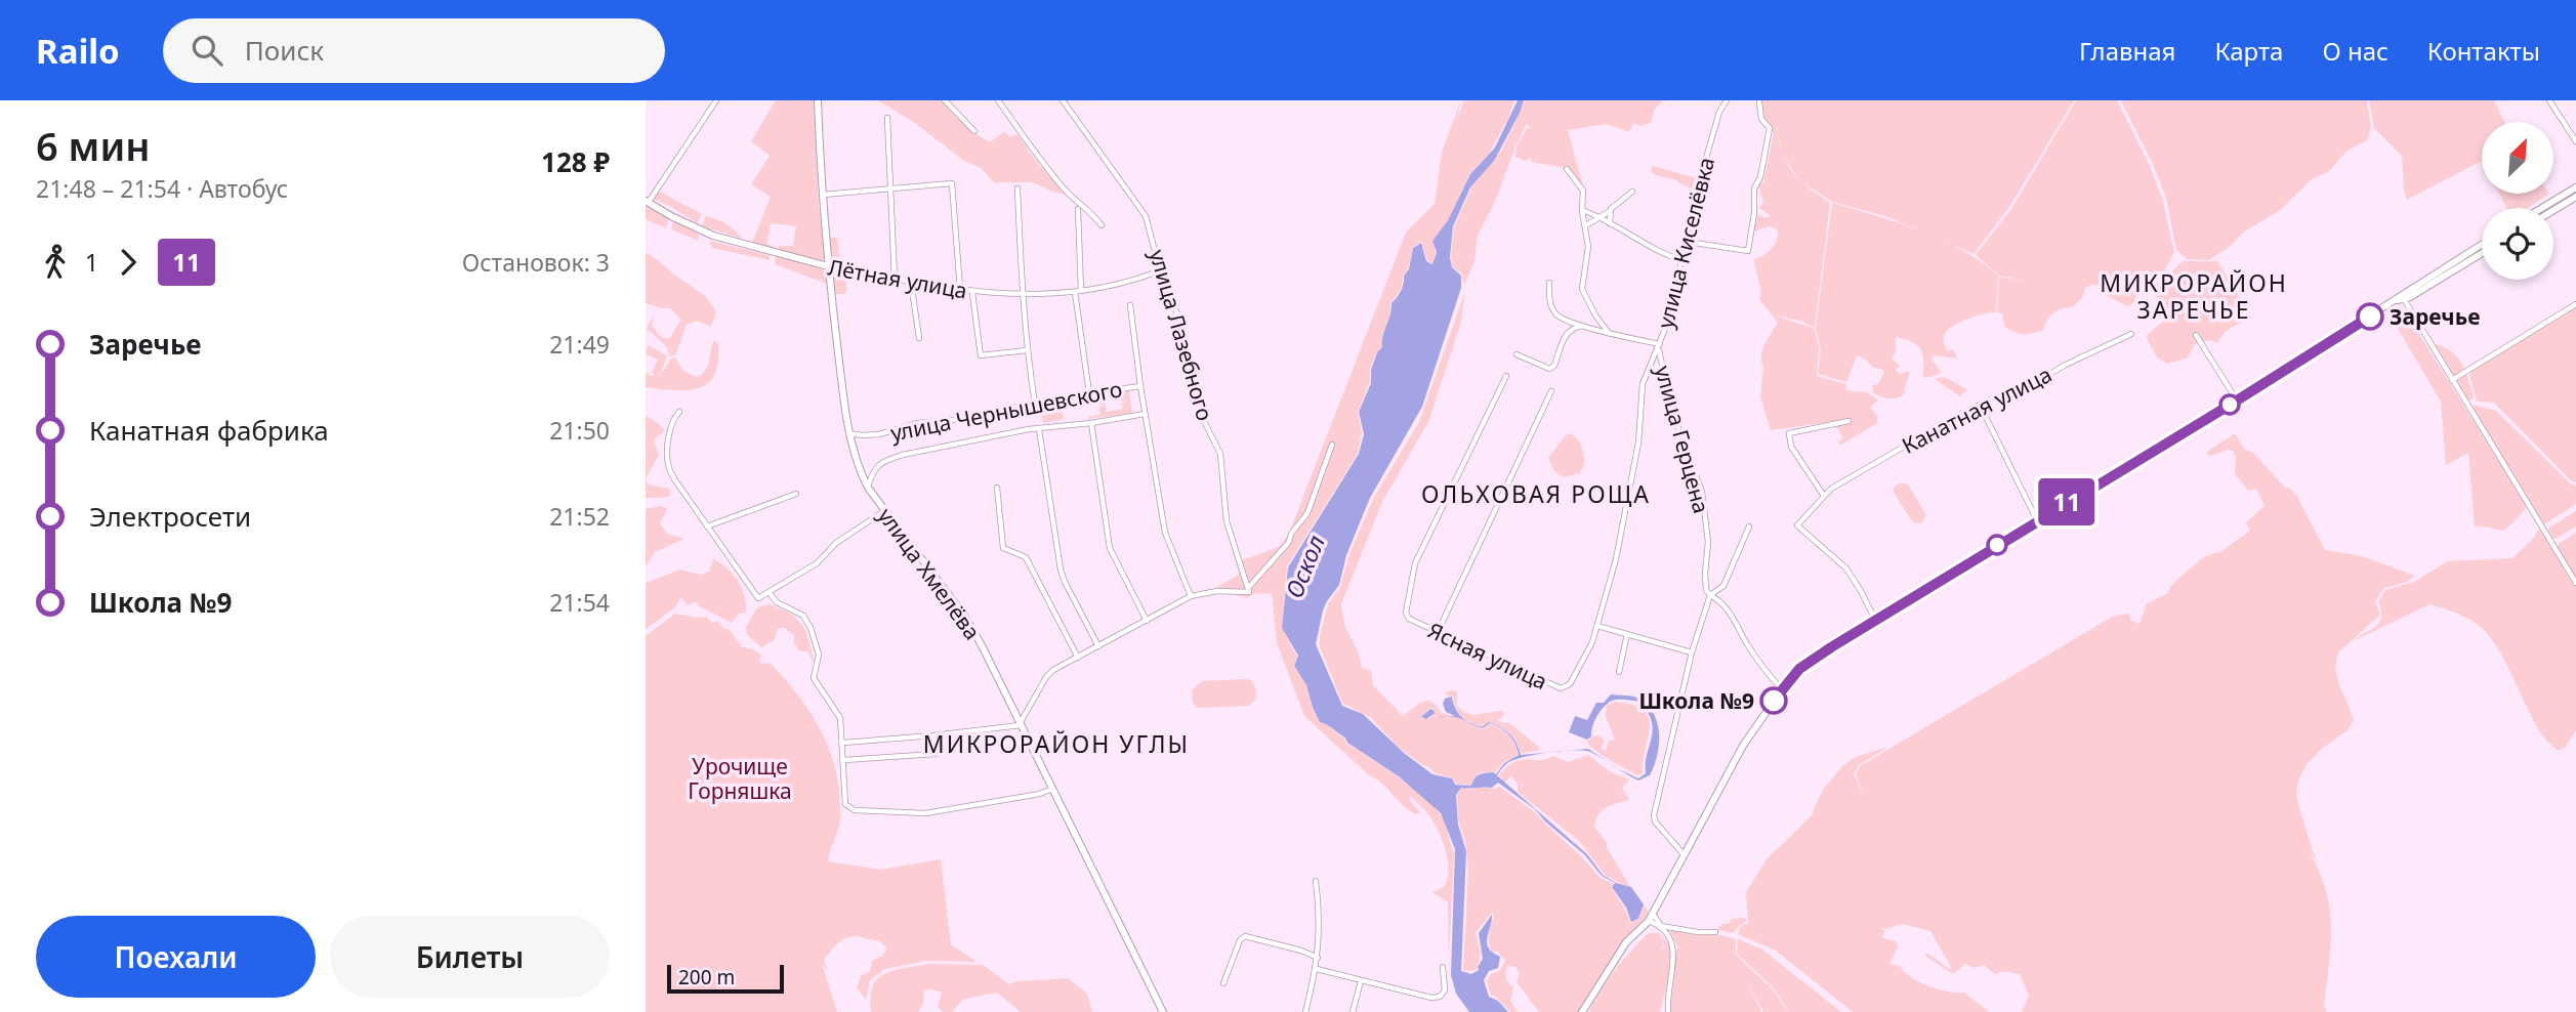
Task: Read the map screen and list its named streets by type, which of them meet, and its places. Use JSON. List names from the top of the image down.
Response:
{
  "streets": {
    "main road": ["Лётная улица", "улица Хмелёва"],
    "street": [
      "улица Киселёвка",
      "улица Лазебного",
      "Канатная улица",
      "улица Чернышевского",
      "улица Герцена",
      "Ясная улица"
    ]
  },
  "crossings": [
    ["улица Киселёвка", "улица Герцена"],
    ["улица Киселёвка", "Ясная улица"],
    ["Лётная улица", "улица Лазебного"],
    ["Лётная улица", "улица Хмелёва"],
    ["улица Чернышевского", "улица Хмелёва"]
  ],
  "districts": ["МИКРОРАЙОН ЗАРЕЧЬЕ", "ОЛЬХОВАЯ РОЩА", "МИКРОРАЙОН УГЛЫ"],
  "water": ["Оскол"],
  "parks": ["Урочище Горняшка"],
  "places": ["Заречье", "Школа №9"],
  "lines": ["bus line 11"],
  "scale_bar": "200 m",
  "north": "top right",
  "page": {
    "header": "Railo",
    "search": "Поиск",
    "nav": [
      "Главная",
      "Карта",
      "О нас",
      "Контакты"
    ],
    "heading": ["6 мин", "21:48 – 21:54 · Автобус", "128 ₽"],
    "on_map": "11",
    "legs": ["1", "11", "Остановок: 3"],
    "list": [
      {
        "name": "Заречье",
        "value": "21:49"
      },
      {
        "name": "Канатная фабрика",
        "value": "21:50"
      },
      {
        "name": "Электросети",
        "value": "21:52"
      },
      {
        "name": "Школа №9",
        "value": "21:54"
      }
    ],
    "buttons": ["Поехали", "Билеты"],
    "scale": "200 m"
  }
}
